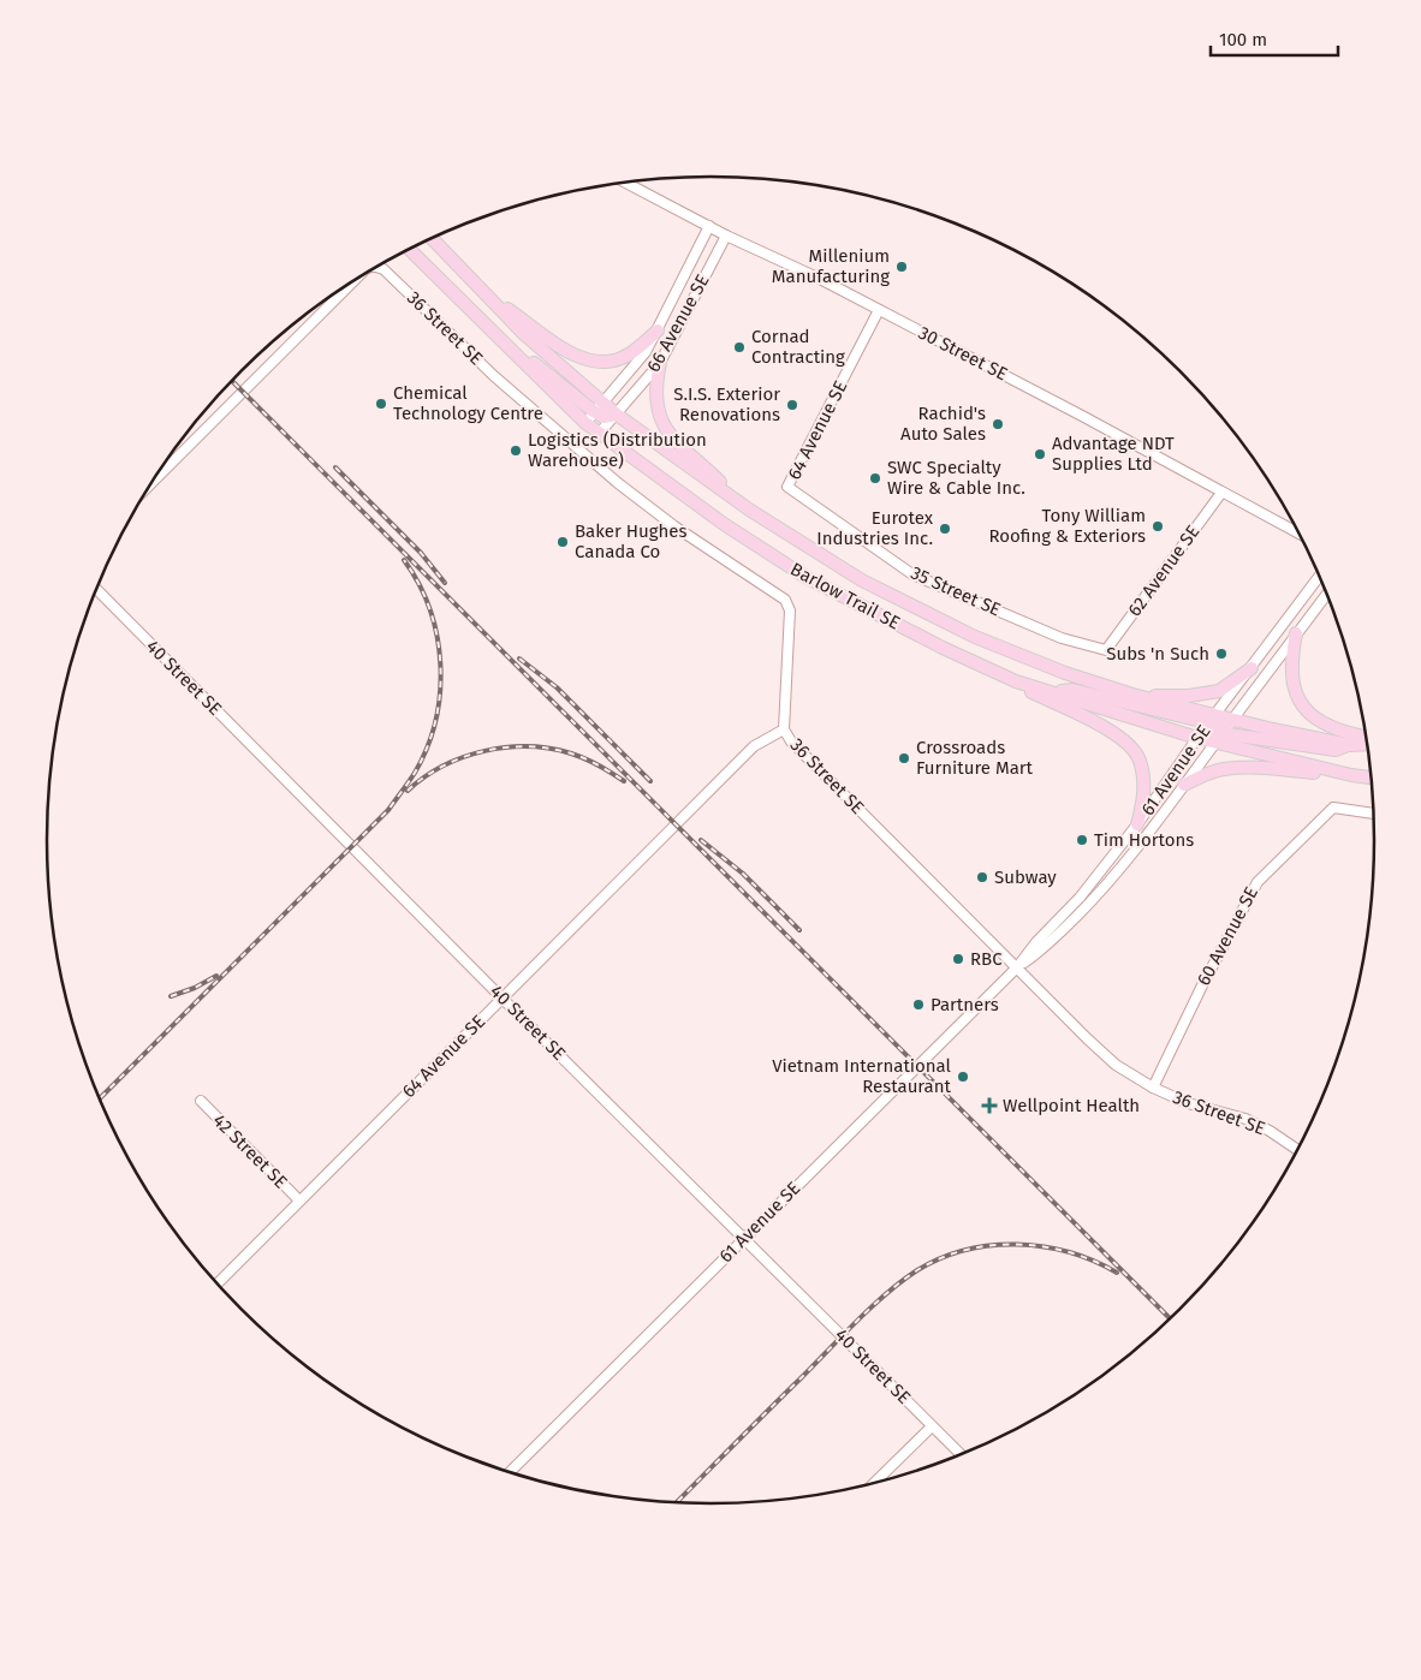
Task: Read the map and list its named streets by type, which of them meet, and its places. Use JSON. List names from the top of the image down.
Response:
{
  "streets": {
    "main road": ["Barlow Trail SE"],
    "street": [
      "66 Avenue SE",
      "36 Street SE",
      "30 Street SE",
      "64 Avenue SE",
      "62 Avenue SE",
      "35 Street SE",
      "40 Street SE",
      "61 Avenue SE",
      "60 Avenue SE",
      "42 Street SE"
    ]
  },
  "crossings": [
    ["66 Avenue SE", "30 Street SE"],
    ["66 Avenue SE", "Barlow Trail SE"],
    ["36 Street SE", "64 Avenue SE"],
    ["36 Street SE", "61 Avenue SE"],
    ["36 Street SE", "60 Avenue SE"],
    ["30 Street SE", "64 Avenue SE"],
    ["30 Street SE", "62 Avenue SE"],
    ["64 Avenue SE", "35 Street SE"],
    ["64 Avenue SE", "40 Street SE"],
    ["64 Avenue SE", "42 Street SE"],
    ["62 Avenue SE", "35 Street SE"],
    ["Barlow Trail SE", "61 Avenue SE"],
    ["40 Street SE", "61 Avenue SE"]
  ],
  "places": {
    "other": [
      "Millenium Manufacturing",
      "Cornad Contracting",
      "Chemical Technology Centre",
      "S.I.S. Exterior Renovations",
      "Rachid's Auto Sales",
      "Logistics (Distribution Warehouse)",
      "Advantage NDT Supplies Ltd",
      "SWC Specialty Wire & Cable Inc.",
      "Tony William Roofing & Exteriors",
      "Eurotex Industries Inc.",
      "Baker Hughes Canada Co",
      "Subs 'n Such",
      "Crossroads Furniture Mart",
      "Tim Hortons",
      "Subway",
      "RBC",
      "Partners",
      "Vietnam International Restaurant"
    ],
    "health": ["Wellpoint Health"]
  },
  "scale_bar": "100 m"
}
